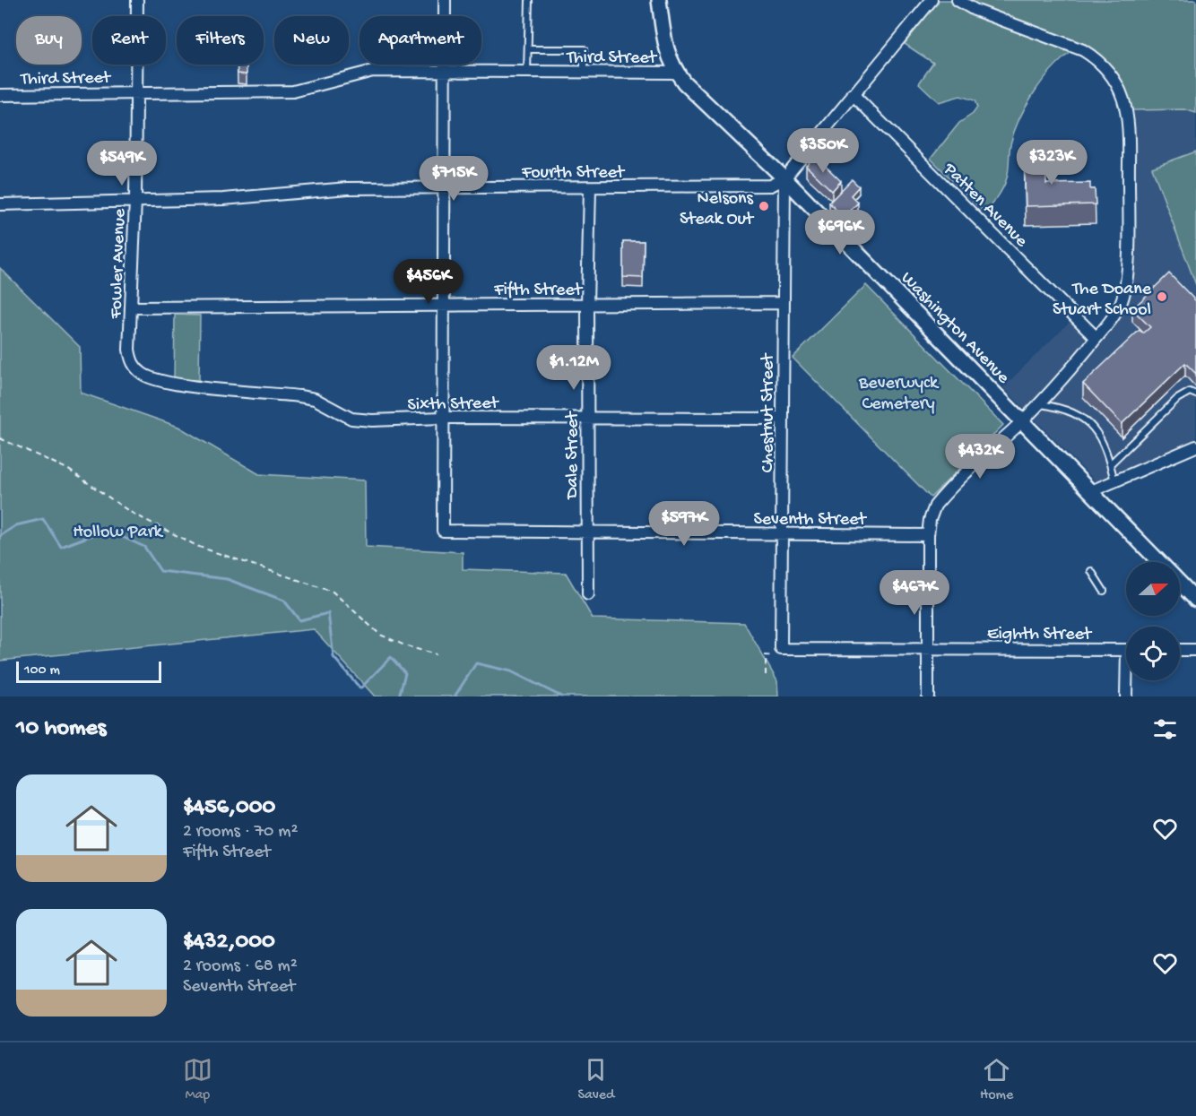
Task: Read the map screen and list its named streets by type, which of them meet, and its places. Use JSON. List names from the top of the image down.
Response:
{
  "streets": {
    "street": [
      "Third Street",
      "Fourth Street",
      "Patten Avenue",
      "Fowler Avenue",
      "Fifth Street",
      "Washington Avenue",
      "Sixth Street",
      "Chestnut Street",
      "Dale Street",
      "Seventh Street",
      "Eighth Street"
    ]
  },
  "crossings": [
    ["Third Street", "Fowler Avenue"],
    ["Third Street", "Washington Avenue"],
    ["Fourth Street", "Fowler Avenue"],
    ["Fourth Street", "Washington Avenue"],
    ["Fourth Street", "Chestnut Street"],
    ["Fourth Street", "Dale Street"],
    ["Fowler Avenue", "Fifth Street"],
    ["Fowler Avenue", "Sixth Street"],
    ["Fifth Street", "Chestnut Street"],
    ["Fifth Street", "Dale Street"],
    ["Washington Avenue", "Chestnut Street"],
    ["Sixth Street", "Chestnut Street"],
    ["Sixth Street", "Dale Street"],
    ["Sixth Street", "Seventh Street"],
    ["Chestnut Street", "Seventh Street"],
    ["Chestnut Street", "Eighth Street"],
    ["Dale Street", "Seventh Street"]
  ],
  "parks": ["Beverwyck Cemetery", "Hollow Park"],
  "places": ["Nelsons Steak Out", "The Doane Stuart School"],
  "scale_bar": "100 m",
  "north": "right",
  "page": {
    "chip": [
      "Buy",
      "Rent",
      "Filters",
      "New",
      "Apartment"
    ],
    "price": [
      "$350K",
      "$323K",
      "$549K",
      "$715K",
      "$696K",
      "$456K",
      "$1.12M",
      "$432K",
      "$597K",
      "$467K"
    ],
    "scale": "100 m",
    "heading": "10 homes",
    "list": [
      {
        "name": "$456,000",
        "note": "2 rooms · 70 m² · Fifth Street"
      },
      {
        "name": "$432,000",
        "note": "2 rooms · 68 m² · Seventh Street"
      }
    ],
    "tabs": ["Map", "Saved", "Home"]
  }
}
